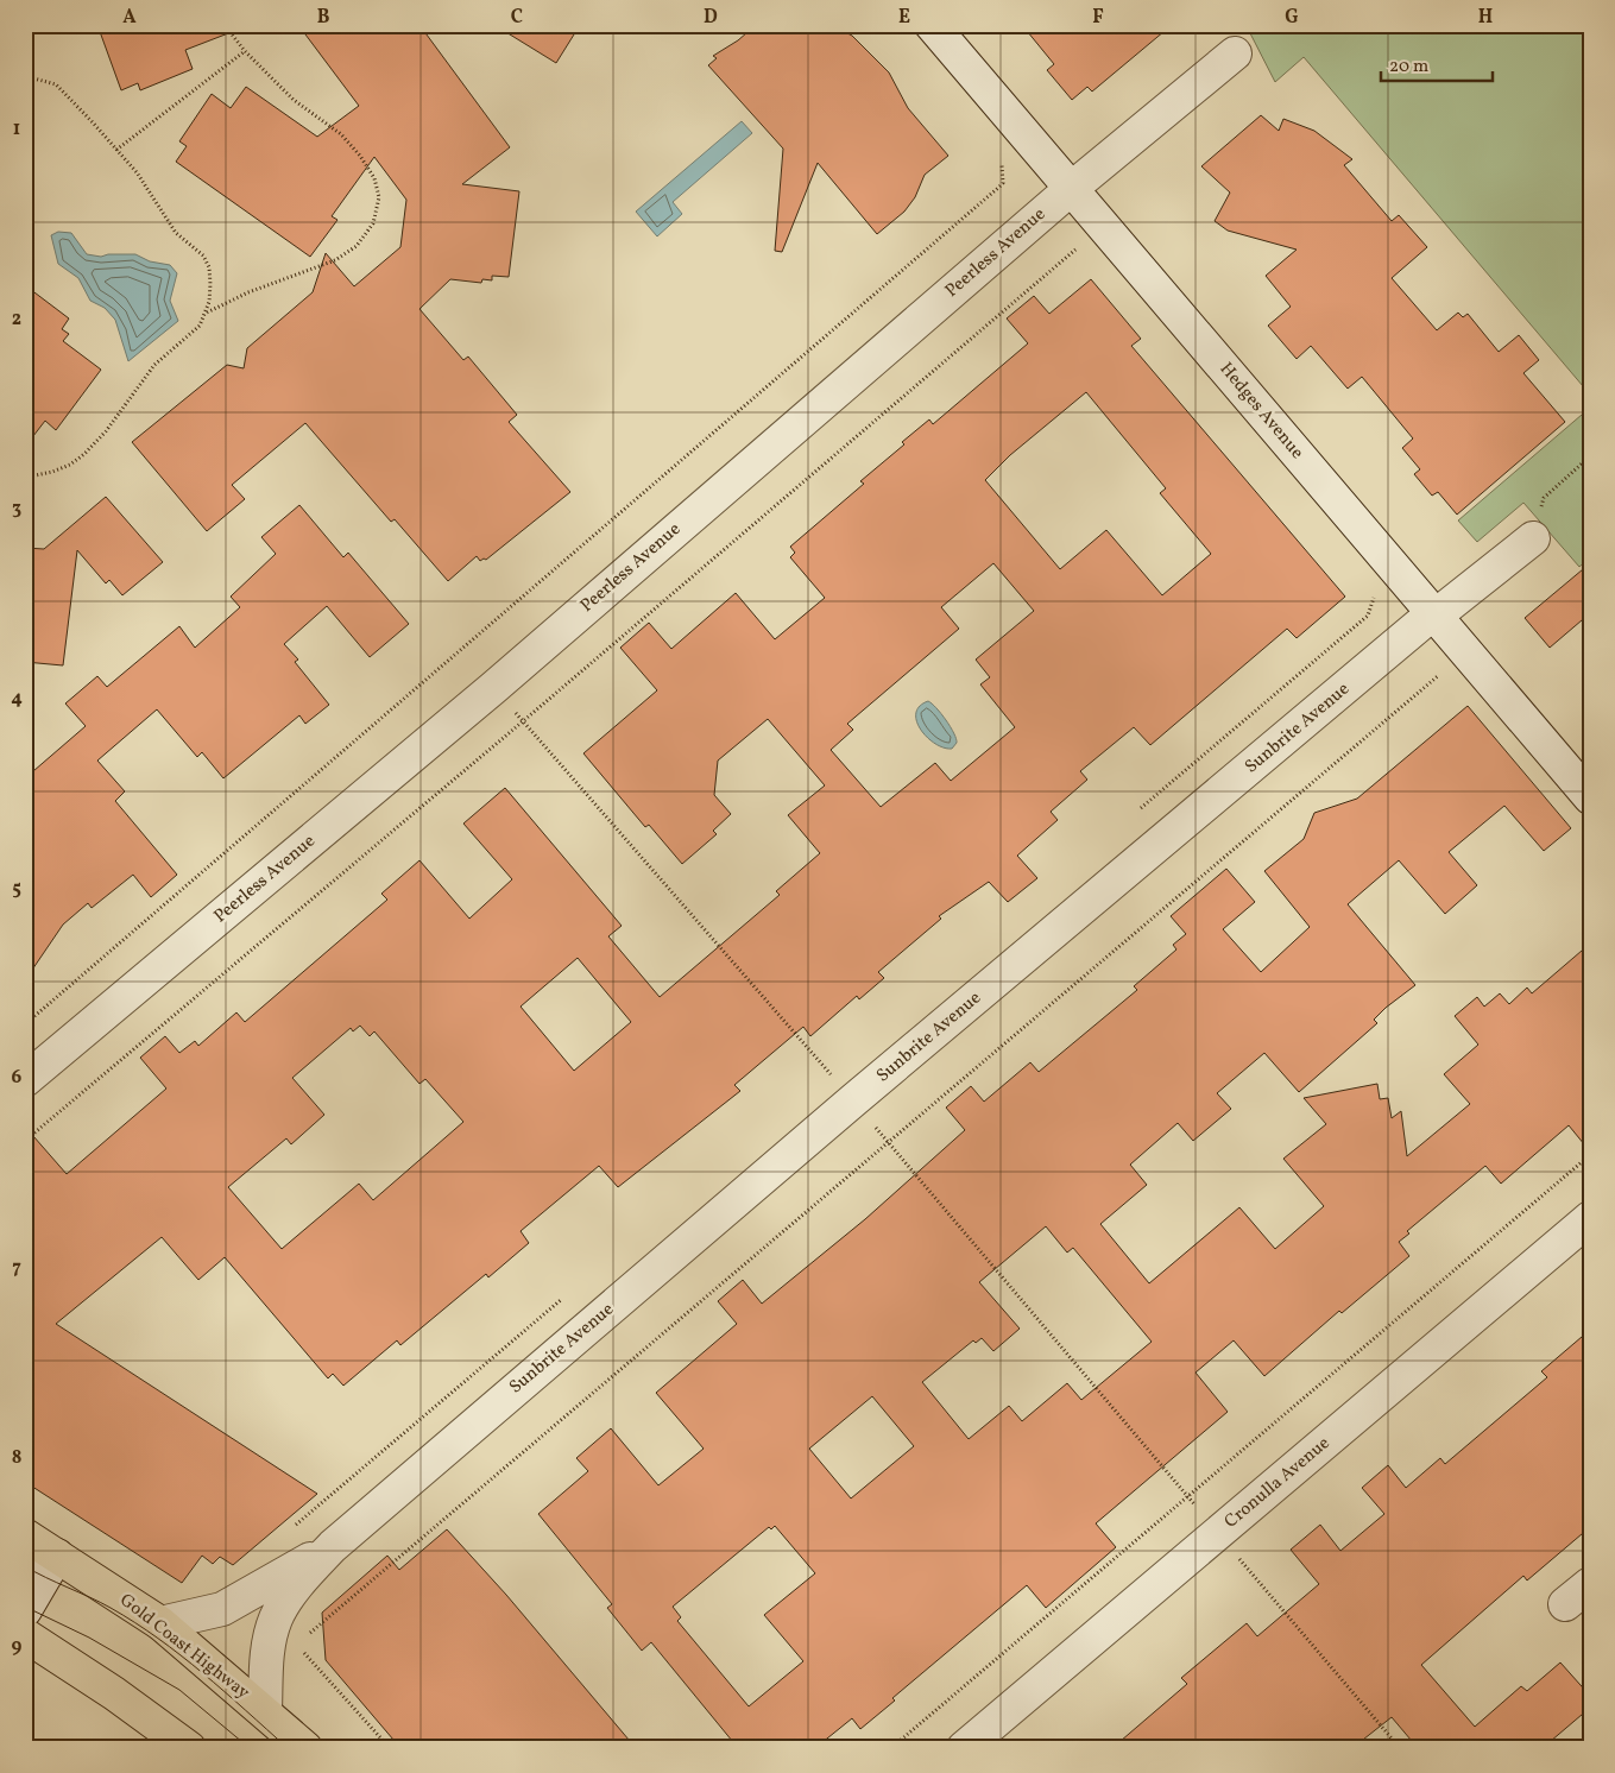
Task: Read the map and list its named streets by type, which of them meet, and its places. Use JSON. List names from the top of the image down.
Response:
{
  "streets": {
    "highway": ["Gold Coast Highway"],
    "street": [
      "Peerless Avenue",
      "Hedges Avenue",
      "Sunbrite Avenue",
      "Cronulla Avenue"
    ]
  },
  "crossings": [
    ["Peerless Avenue", "Hedges Avenue"],
    ["Hedges Avenue", "Sunbrite Avenue"],
    ["Sunbrite Avenue", "Gold Coast Highway"]
  ],
  "scale_bar": "20 m",
  "grid": {
    "columns": [
      "A",
      "B",
      "C",
      "D",
      "E",
      "F",
      "G",
      "H"
    ],
    "rows": [
      "1",
      "2",
      "3",
      "4",
      "5",
      "6",
      "7",
      "8",
      "9"
    ]
  }
}
